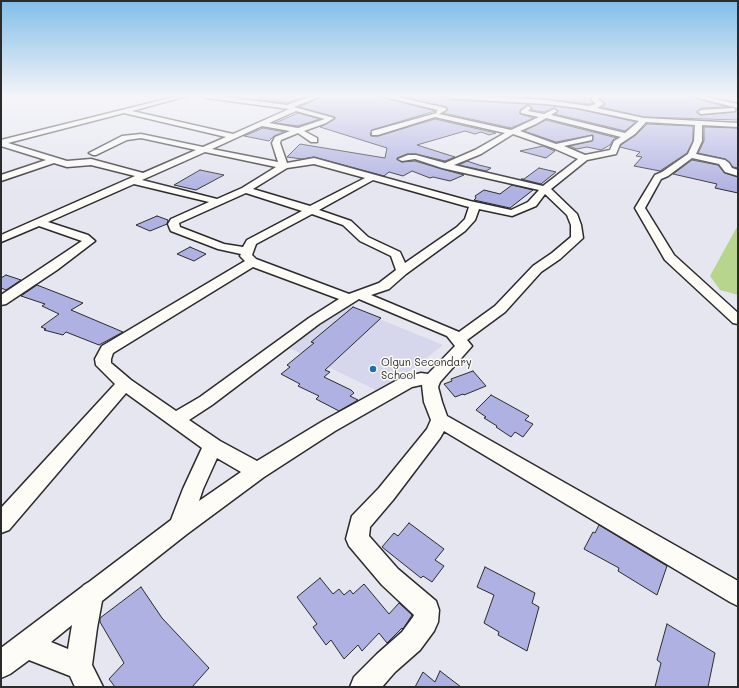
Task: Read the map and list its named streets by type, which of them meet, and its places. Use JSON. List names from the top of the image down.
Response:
{
  "places": ["Olgun Secondary School"]
}
